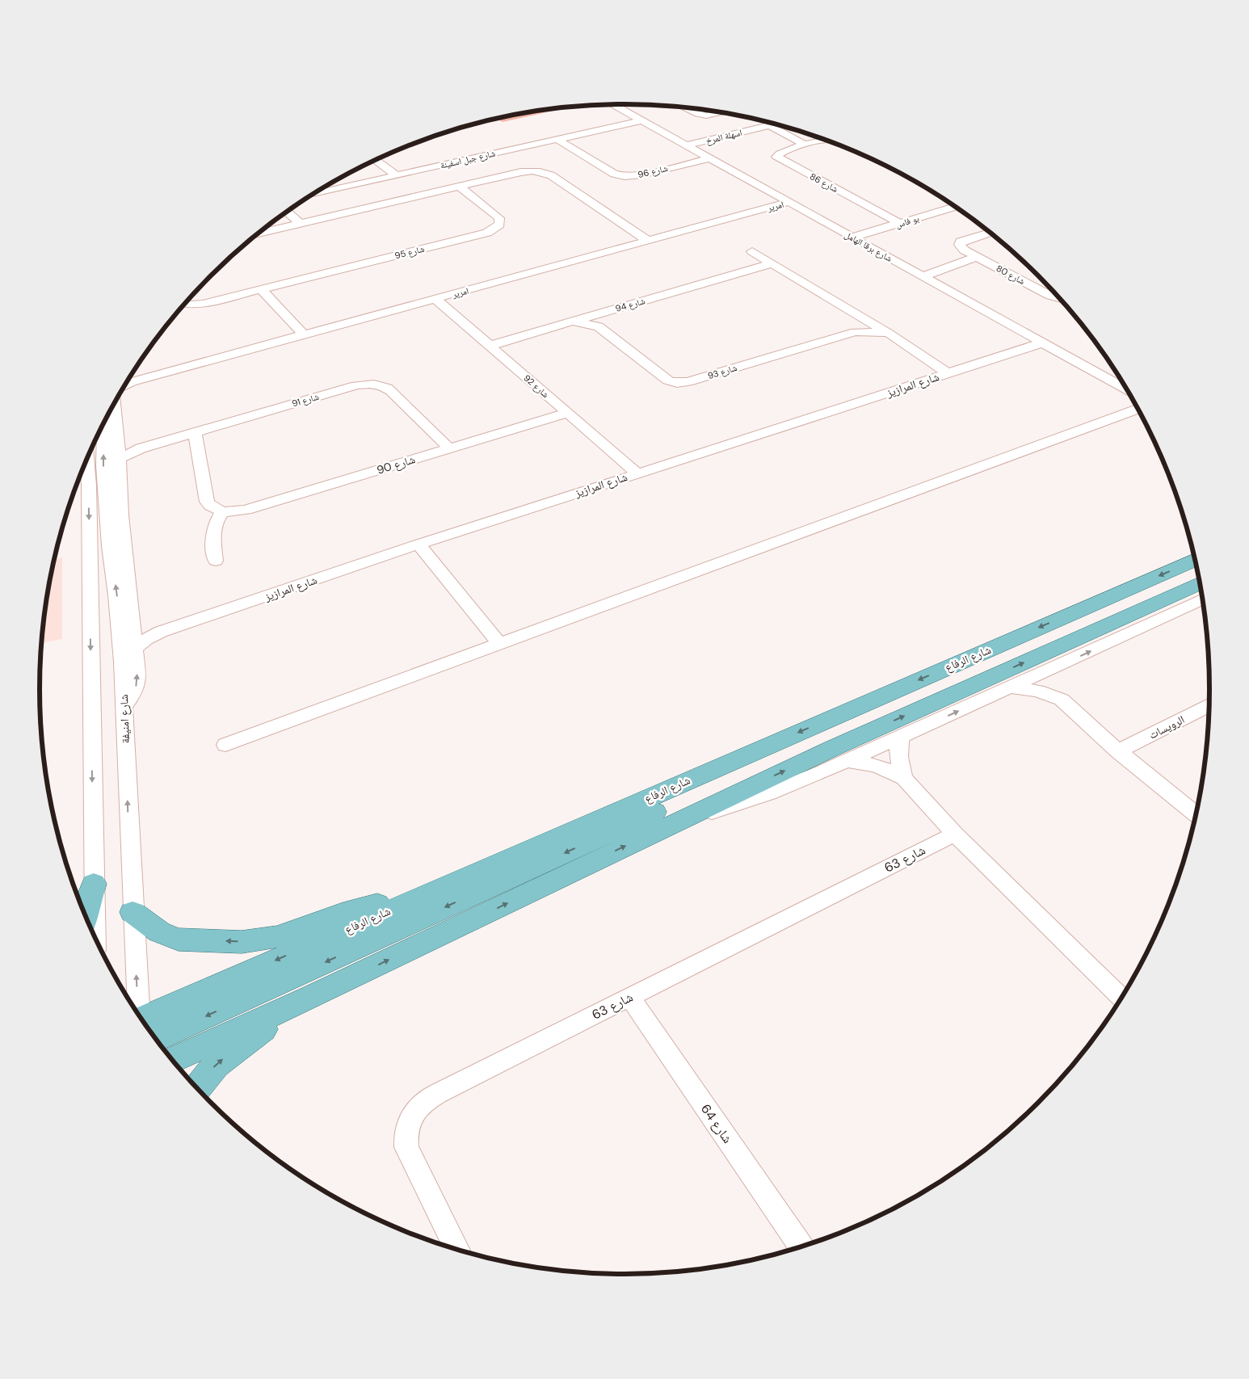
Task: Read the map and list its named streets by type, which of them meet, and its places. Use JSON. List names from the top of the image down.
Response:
{
  "streets": {
    "main road": ["شارع الرفاع"],
    "street": [
      "اسهلة المرخ",
      "شارع جبل اسفينة",
      "شارع 96",
      "شارع 86",
      "امرير",
      "بو فاس",
      "شارع برقا الهامل",
      "شارع 95",
      "شارع 80",
      "شارع 94",
      "شارع 93",
      "شارع المرازيز",
      "شارع 92",
      "شارع 91",
      "شارع 90",
      "شارع امنيفة",
      "الرويسات",
      "شارع 63",
      "شارع 64"
    ]
  },
  "crossings": [
    ["اسهلة المرخ", "شارع برقا الهامل"],
    ["شارع جبل اسفينة", "شارع 96"],
    ["شارع جبل اسفينة", "شارع برقا الهامل"],
    ["شارع 96", "شارع برقا الهامل"],
    ["شارع 86", "بو فاس"],
    ["امرير", "شارع برقا الهامل"],
    ["امرير", "شارع 92"],
    ["بو فاس", "شارع برقا الهامل"],
    ["شارع برقا الهامل", "شارع المرازيز"],
    ["شارع 94", "شارع 93"],
    ["شارع 94", "شارع 92"],
    ["شارع المرازيز", "شارع 92"],
    ["شارع المرازيز", "شارع امنيفة"],
    ["شارع 92", "شارع 90"],
    ["شارع 91", "شارع 90"],
    ["شارع 63", "شارع 64"]
  ]
}
